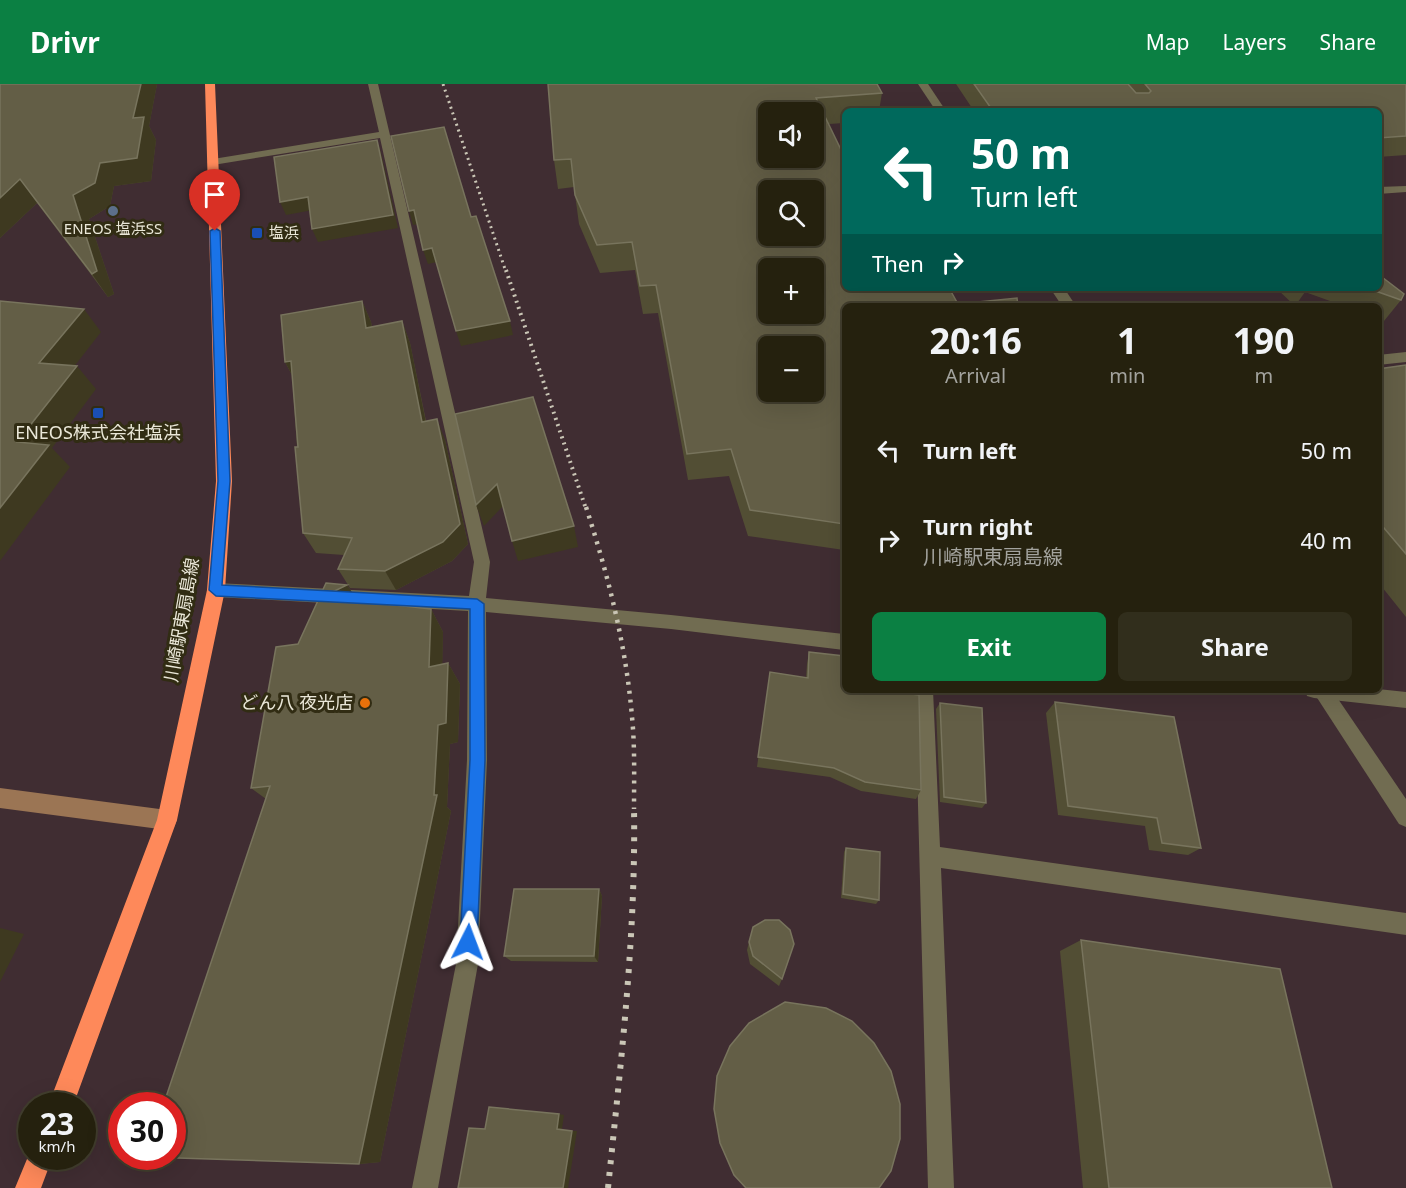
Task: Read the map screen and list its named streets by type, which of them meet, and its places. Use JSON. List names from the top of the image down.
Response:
{
  "streets": {
    "highway": ["川崎駅東扇島線"]
  },
  "places": {
    "other": ["ENEOS 塩浜SS", "どん八 夜光店"],
    "transit": ["塩浜", "ENEOS株式会社塩浜"]
  },
  "page": {
    "header": "Drivr",
    "nav": ["Map", "Layers", "Share"],
    "map_buttons": ["+", "−"],
    "turn": ["50 m", "Turn left"],
    "then": "Then",
    "eta": [
      "20:16",
      "Arrival",
      "1",
      "min",
      "190",
      "m"
    ],
    "list": [
      {
        "name": "Turn left",
        "value": "50 m"
      },
      {
        "name": "Turn right",
        "note": "川崎駅東扇島線",
        "value": "40 m"
      }
    ],
    "buttons": ["Exit", "Share"],
    "speed": "23 km/h",
    "limit": "30"
  }
}
